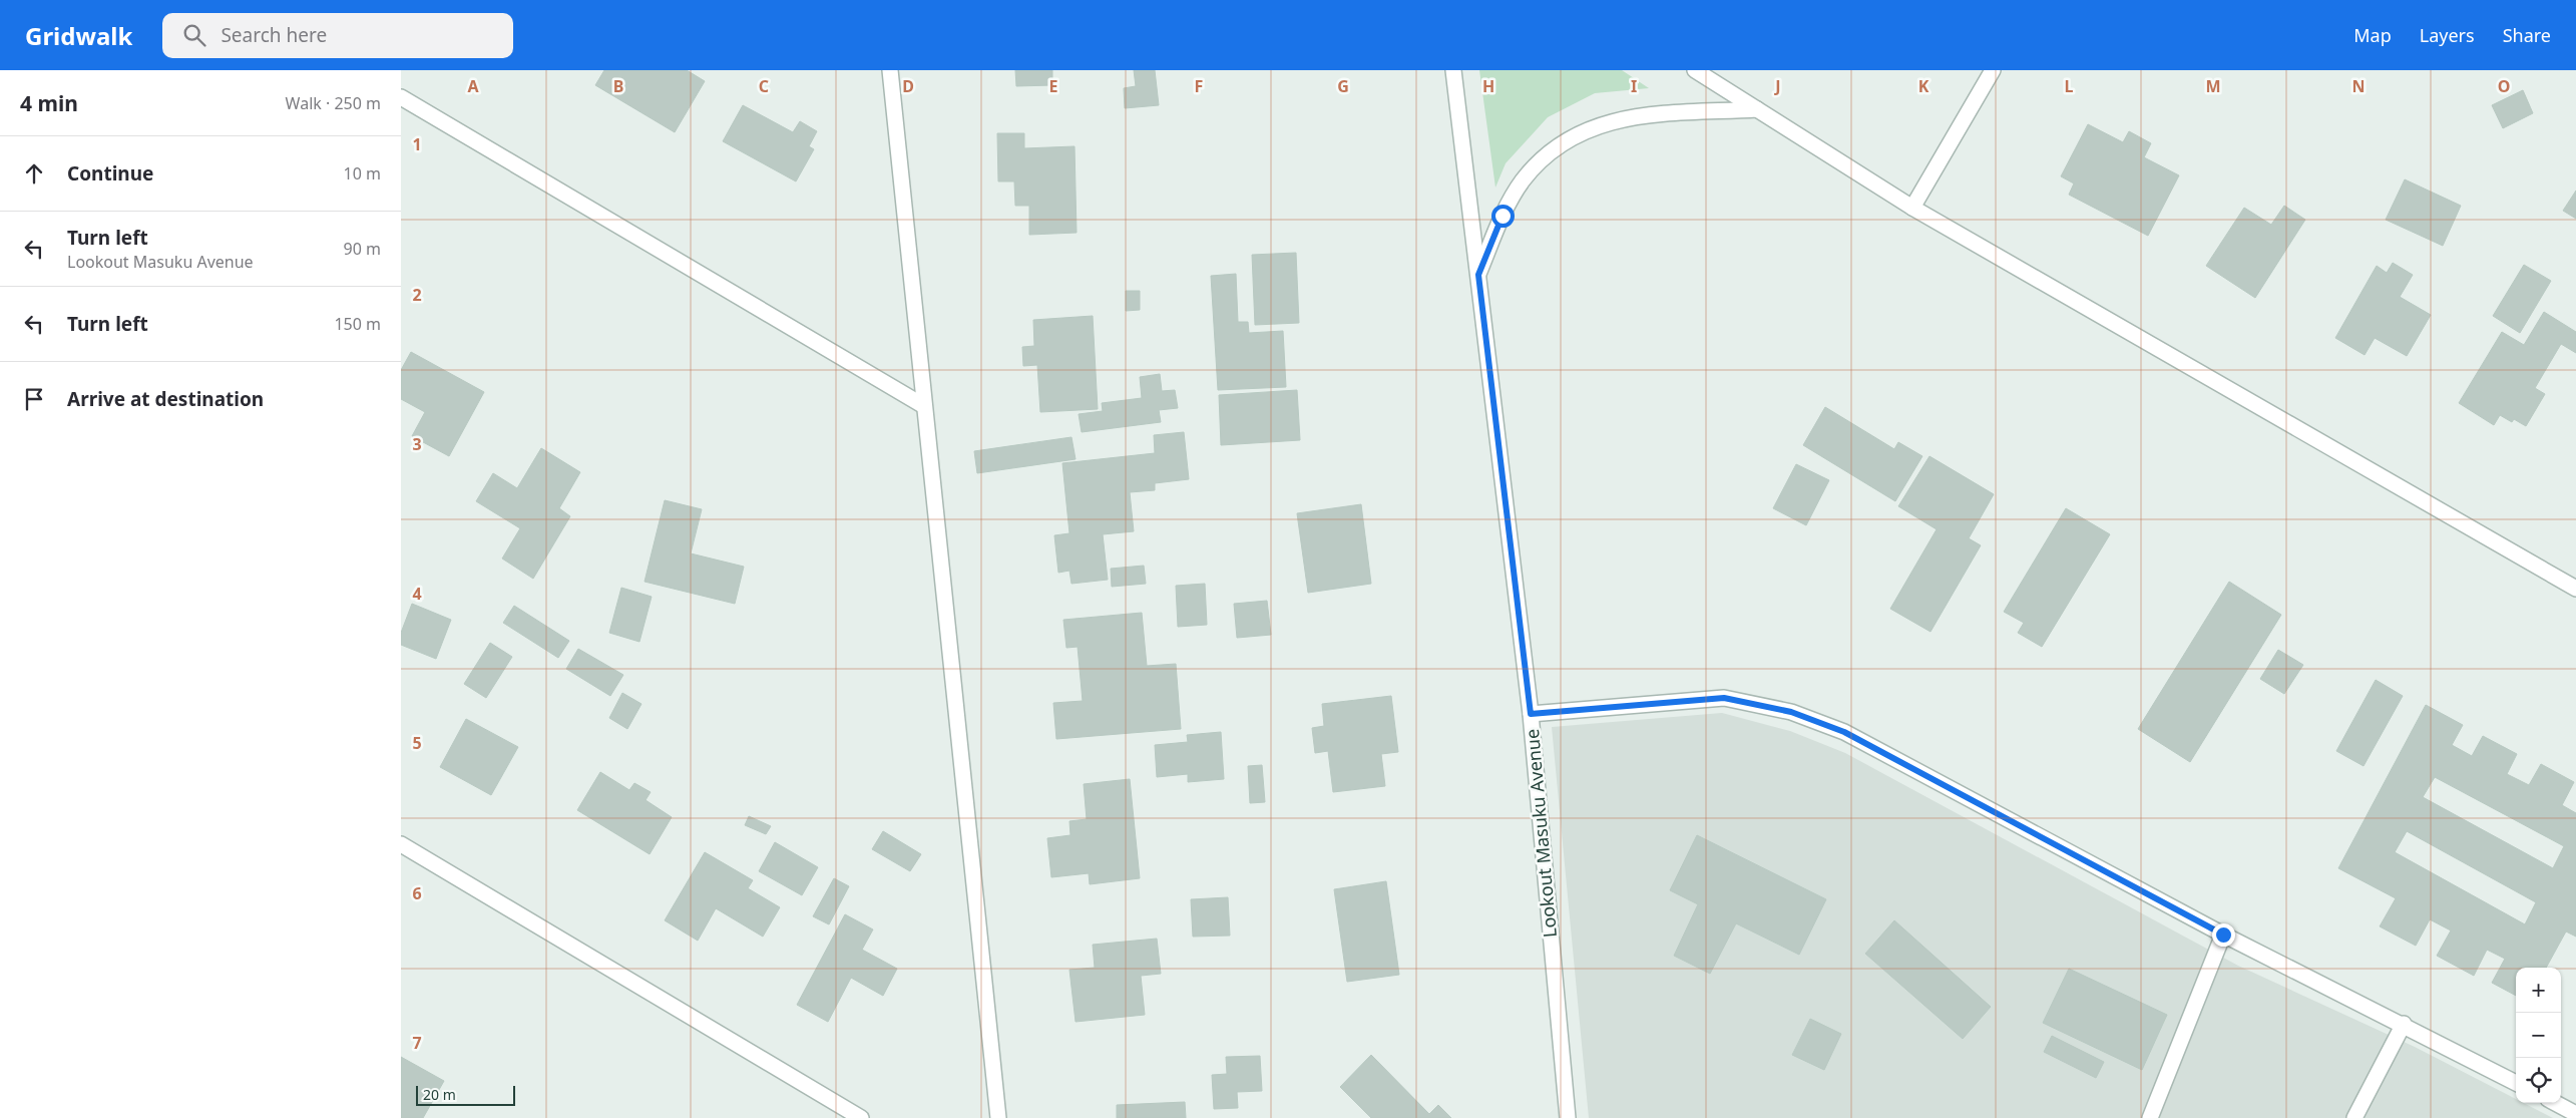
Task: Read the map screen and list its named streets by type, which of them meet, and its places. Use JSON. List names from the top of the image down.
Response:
{
  "streets": {
    "street": ["Lookout Masuku Avenue"]
  },
  "scale_bar": "20 m",
  "page": {
    "header": "Gridwalk",
    "search": "Search here",
    "nav": ["Map", "Layers", "Share"],
    "heading": ["4 min", "Walk · 250 m"],
    "list": [
      ["Continue", "10 m"],
      ["Turn left", "Lookout Masuku Avenue", "90 m"],
      ["Turn left", "150 m"],
      "Arrive at destination"
    ],
    "map_buttons": ["+", "−"],
    "scale": "20 m"
  },
  "grid": {
    "columns": [
      "A",
      "B",
      "C",
      "D",
      "E",
      "F",
      "G",
      "H",
      "I",
      "J",
      "K",
      "L",
      "M",
      "N",
      "O"
    ],
    "rows": [
      "1",
      "2",
      "3",
      "4",
      "5",
      "6",
      "7"
    ]
  }
}
